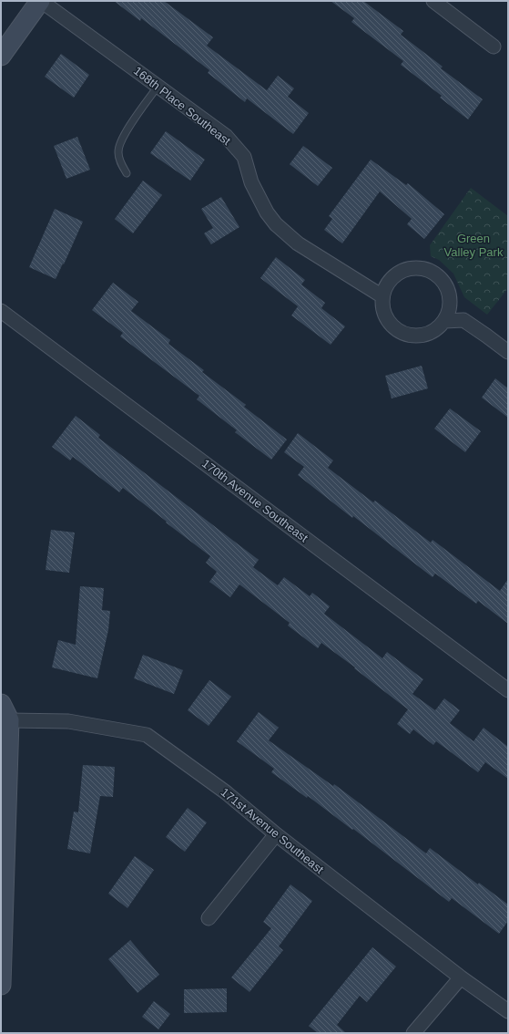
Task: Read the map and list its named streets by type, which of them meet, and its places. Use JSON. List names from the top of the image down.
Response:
{
  "streets": {
    "street": ["168th Place Southeast", "170th Avenue Southeast", "171st Avenue Southeast"]
  },
  "parks": ["Green Valley Park"]
}
